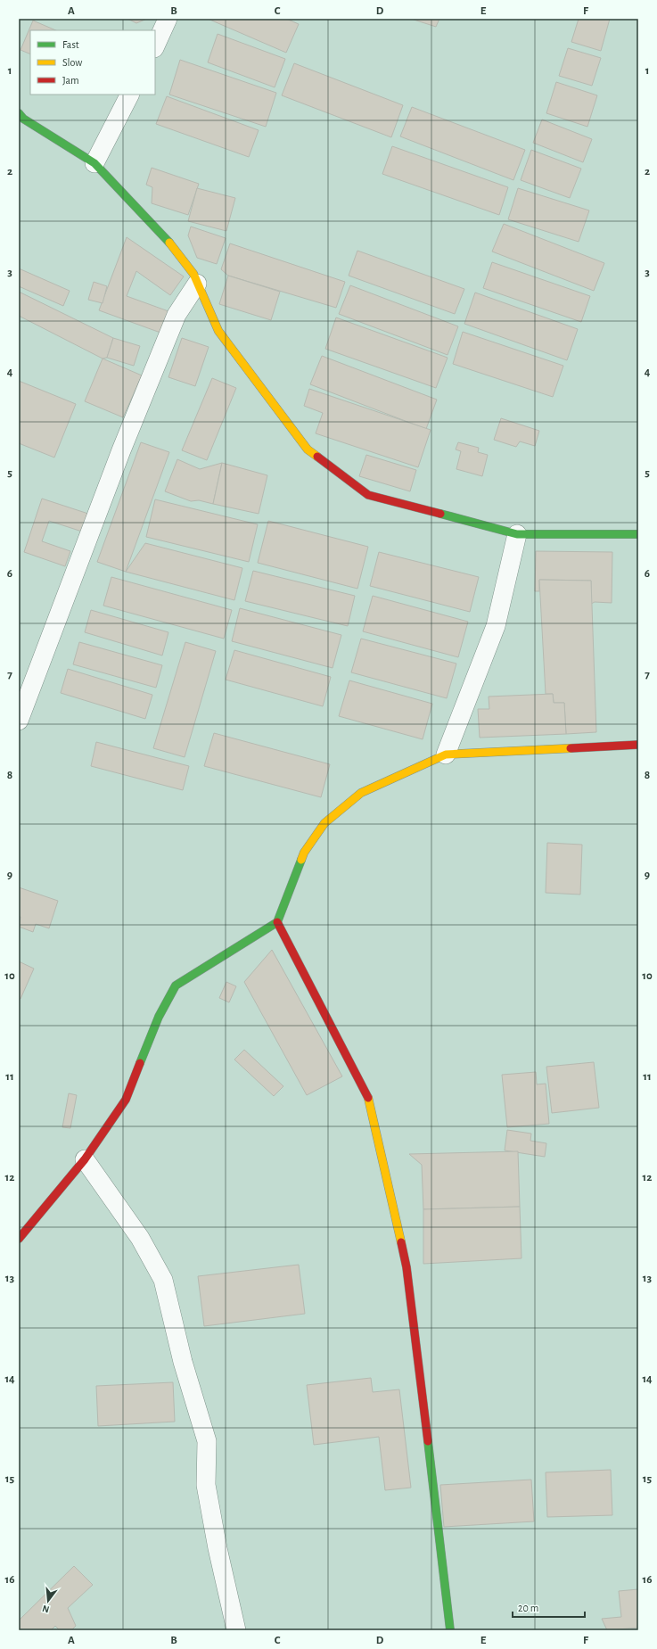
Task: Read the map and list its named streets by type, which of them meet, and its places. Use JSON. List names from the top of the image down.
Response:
{
  "legend": ["Fast", "Slow", "Jam"],
  "scale_bar": "20 m",
  "north": "bottom",
  "grid": {
    "columns": [
      "A",
      "B",
      "C",
      "D",
      "E",
      "F"
    ],
    "rows": [
      "1",
      "2",
      "3",
      "4",
      "5",
      "6",
      "7",
      "8",
      "9",
      "10",
      "11",
      "12",
      "13",
      "14",
      "15",
      "16"
    ]
  }
}
